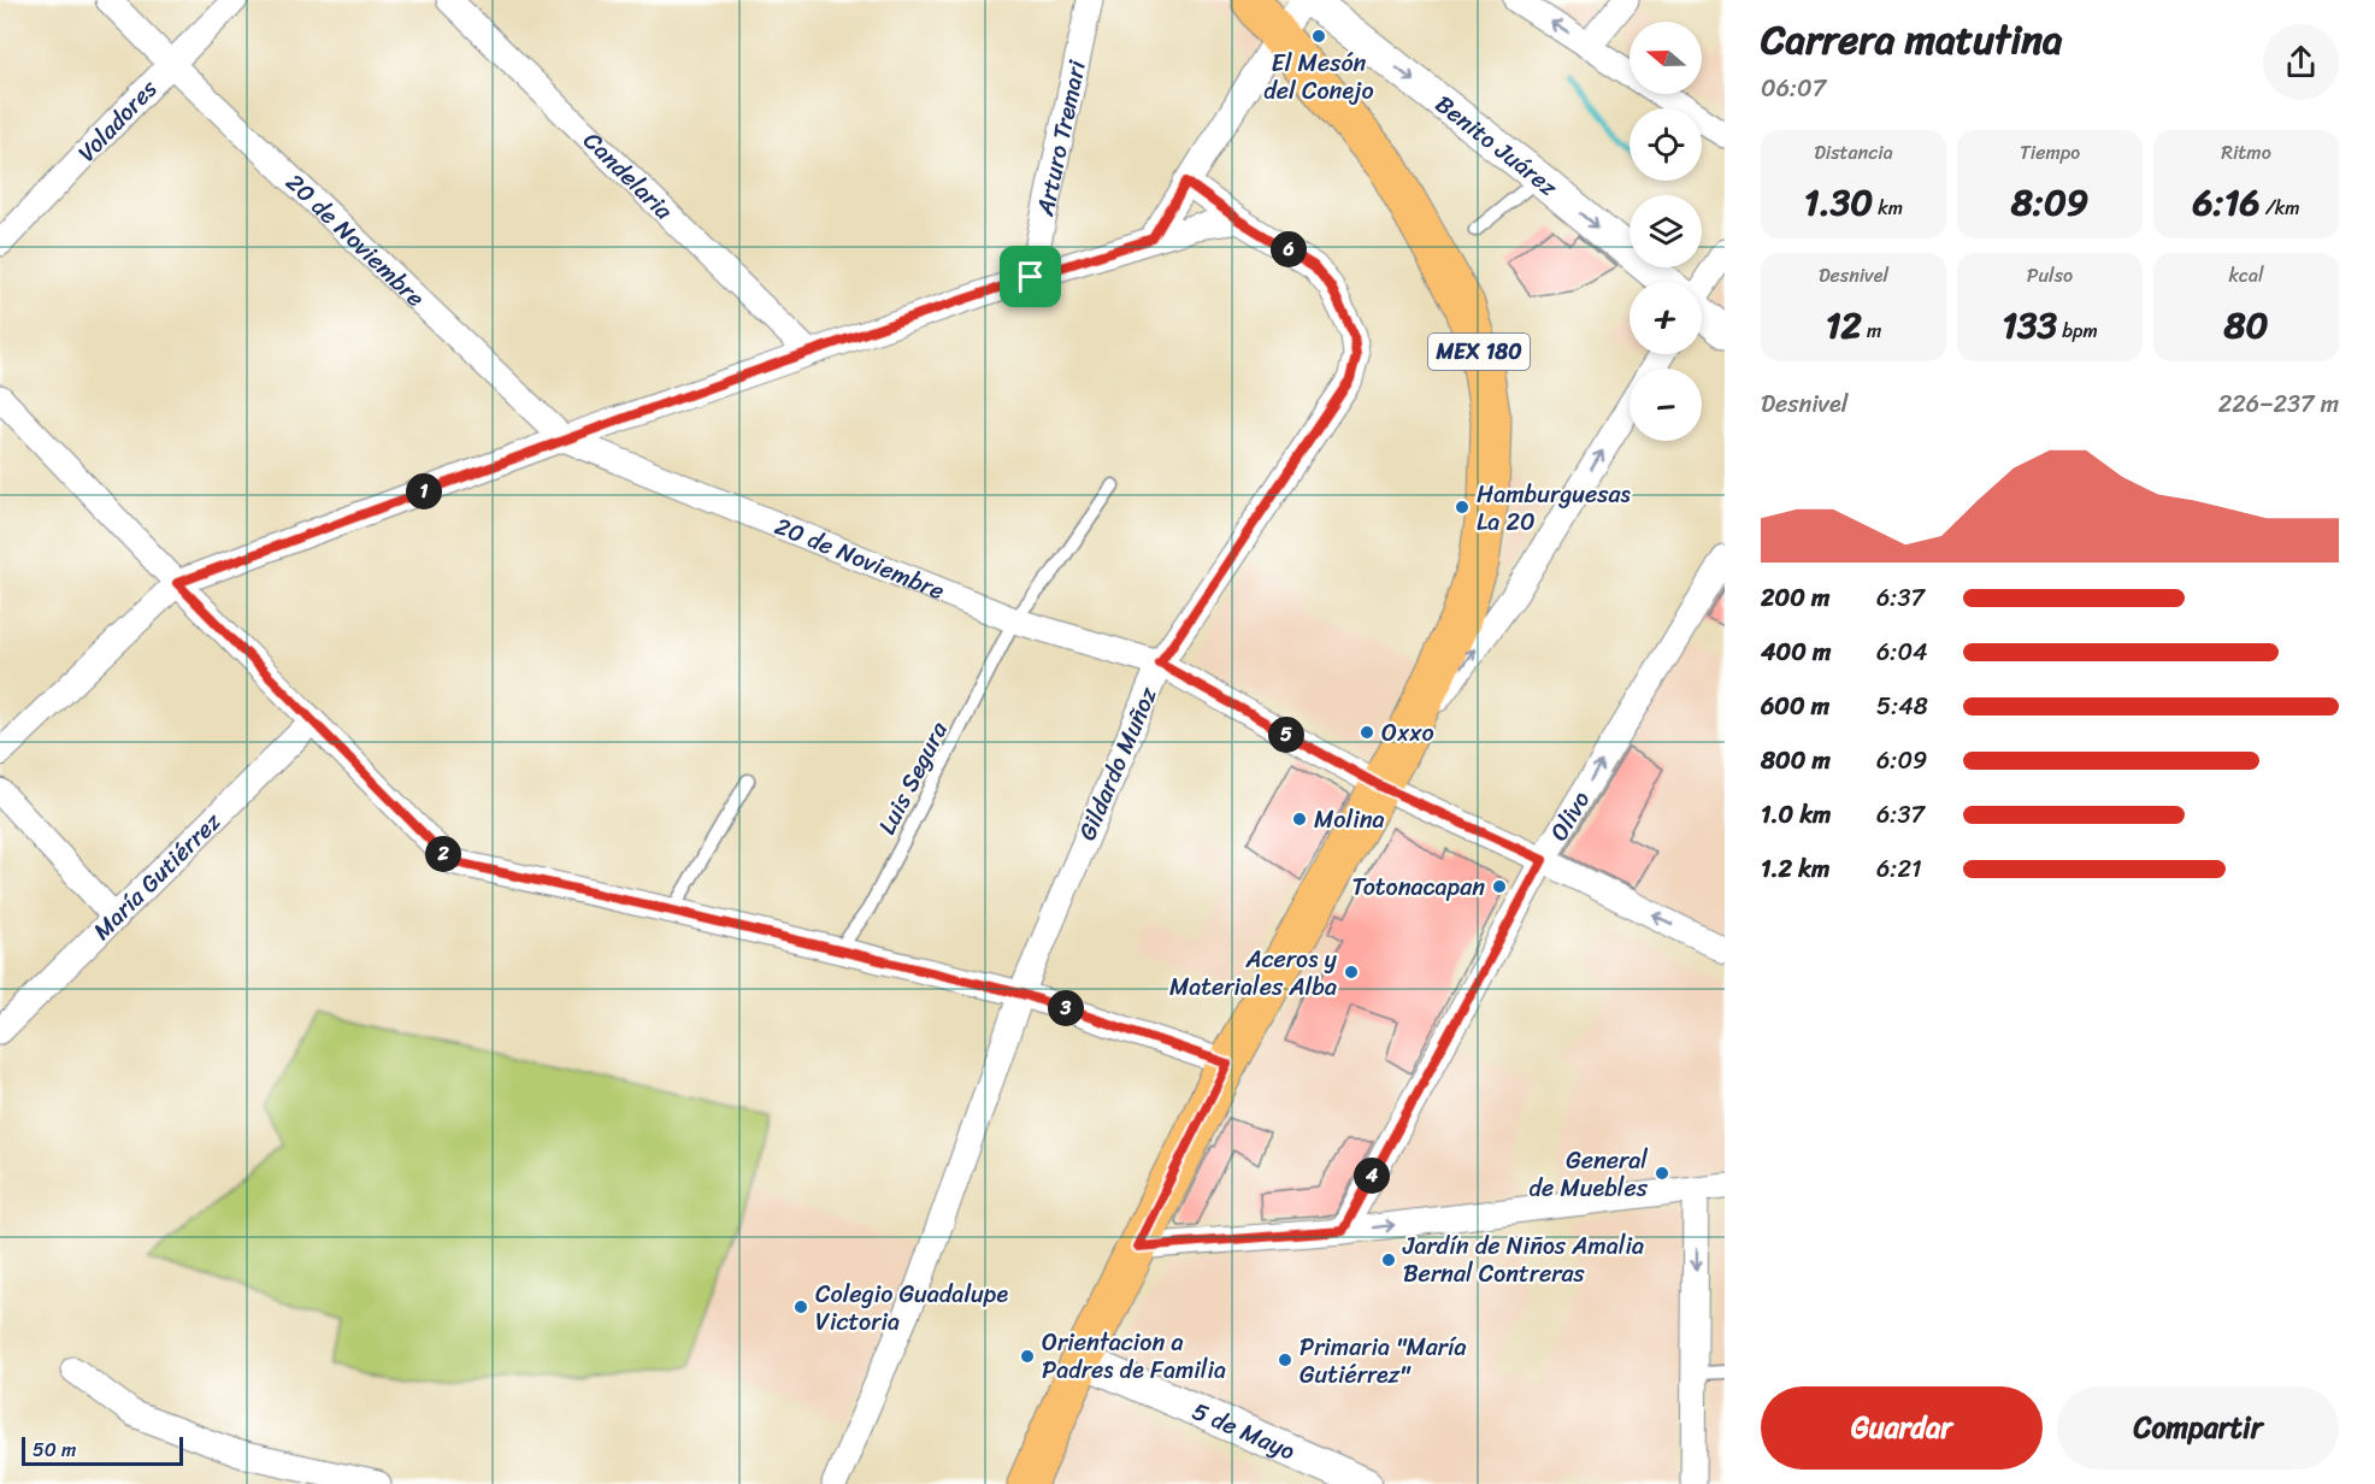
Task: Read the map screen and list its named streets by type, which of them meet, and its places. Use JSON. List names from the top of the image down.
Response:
{
  "streets": {
    "main road": ["MEX 180"],
    "street": [
      "Voladores",
      "Arturo Tremari",
      "Benito Juárez",
      "Candelaria",
      "20 de Noviembre",
      "Gildardo Muñoz",
      "Olivo",
      "María Gutiérrez",
      "5 de Mayo"
    ],
    "lane": ["Luis Segura"]
  },
  "crossings": [
    ["Voladores", "20 de Noviembre"],
    ["20 de Noviembre", "MEX 180"],
    ["20 de Noviembre", "Gildardo Muñoz"],
    ["20 de Noviembre", "Luis Segura"],
    ["20 de Noviembre", "Olivo"],
    ["MEX 180", "5 de Mayo"]
  ],
  "places": [
    "El Mesón del Conejo",
    "Hamburguesas La 20",
    "Oxxo",
    "Molina",
    "Totonacapan",
    "Aceros y Materiales Alba",
    "General de Muebles",
    "Jardín de Niños Amalia Bernal Contreras",
    "Colegio Guadalupe Victoria",
    "Orientacion a Padres de Familia",
    "Primaria \"María Gutiérrez\""
  ],
  "scale_bar": "50 m",
  "north": "left",
  "page": {
    "heading": ["Carrera matutina", "06:07"],
    "map_buttons": ["+", "−"],
    "stats": [
      ["Distancia", "1.30 km"],
      ["Tiempo", "8:09"],
      ["Ritmo", "6:16 /km"],
      ["Desnivel", "12 m"],
      ["Pulso", "133 bpm"],
      ["kcal", "80"]
    ],
    "pins": [
      "6",
      "1",
      "5",
      "2",
      "3",
      "4"
    ],
    "chart": ["Desnivel", "226–237 m"],
    "list": [
      {
        "name": "200 m",
        "note": "6:37"
      },
      {
        "name": "400 m",
        "note": "6:04"
      },
      {
        "name": "600 m",
        "note": "5:48"
      },
      {
        "name": "800 m",
        "note": "6:09"
      },
      {
        "name": "1.0 km",
        "note": "6:37"
      },
      {
        "name": "1.2 km",
        "note": "6:21"
      }
    ],
    "buttons": ["Guardar", "Compartir"],
    "scale": "50 m"
  }
}
